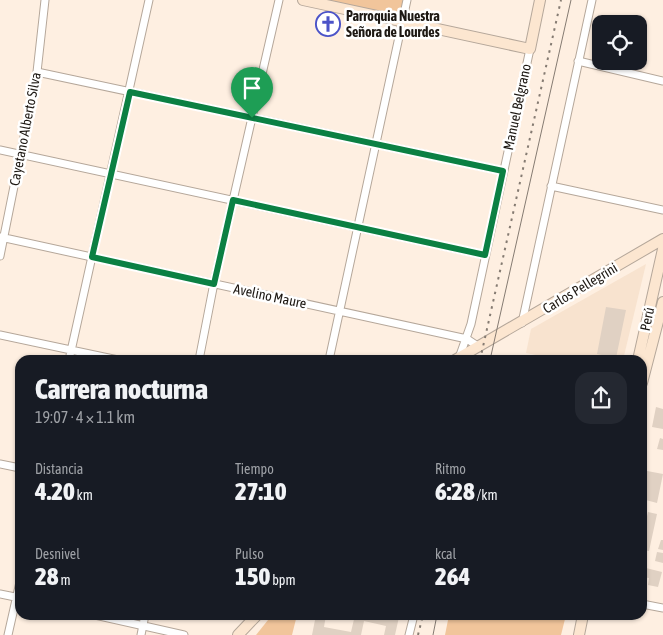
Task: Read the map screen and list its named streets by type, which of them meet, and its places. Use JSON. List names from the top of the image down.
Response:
{
  "streets": {
    "street": [
      "Manuel Belgrano",
      "Cayetano Alberto Silva",
      "Carlos Pellegrini",
      "Avelino Maure",
      "Perú"
    ]
  },
  "crossings": [
    ["Manuel Belgrano", "Avelino Maure"],
    ["Cayetano Alberto Silva", "Avelino Maure"],
    ["Carlos Pellegrini", "Avelino Maure"]
  ],
  "places": {
    "church": ["Parroquia Nuestra Señora de Lourdes"]
  },
  "page": {
    "heading": ["Carrera nocturna", "19:07 · 4 × 1.1 km"],
    "stats": [
      ["Distancia", "4.20 km"],
      ["Tiempo", "27:10"],
      ["Ritmo", "6:28 /km"],
      ["Desnivel", "28 m"],
      ["Pulso", "150 bpm"],
      ["kcal", "264"]
    ]
  }
}
